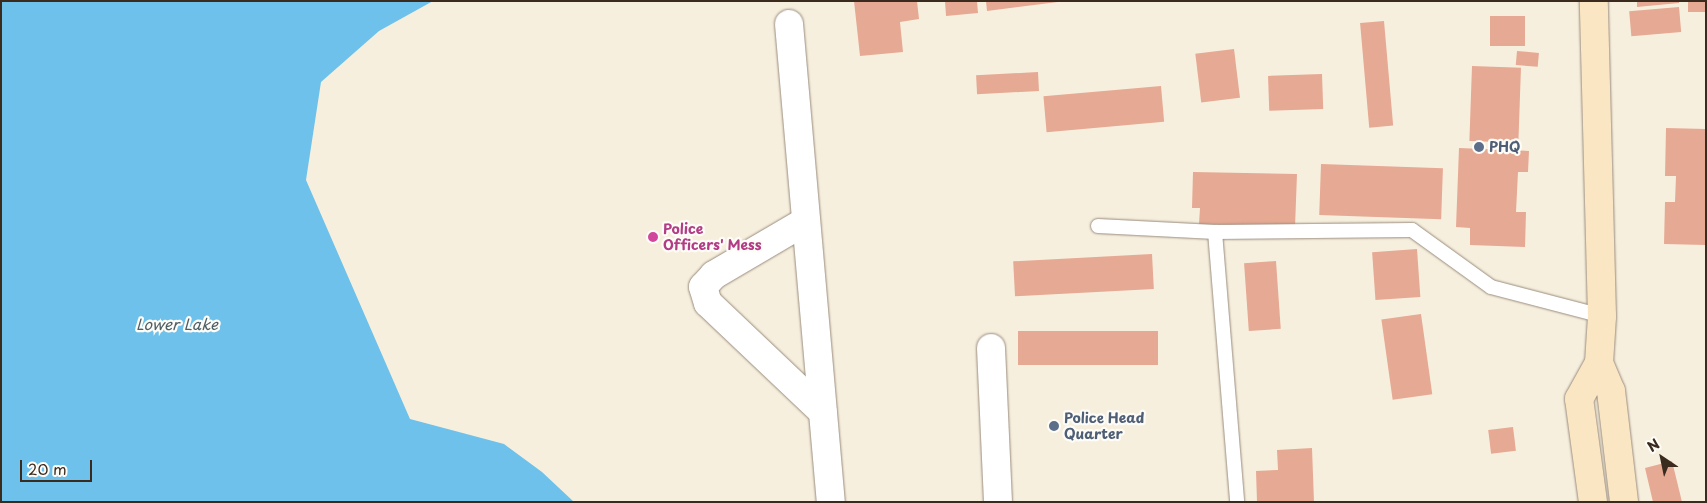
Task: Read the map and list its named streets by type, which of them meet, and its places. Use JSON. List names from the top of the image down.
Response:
{
  "water": ["Lower Lake"],
  "places": ["PHQ", "Police Officers' Mess", "Police Head Quarter"],
  "scale_bar": "20 m",
  "north": "top left"
}
